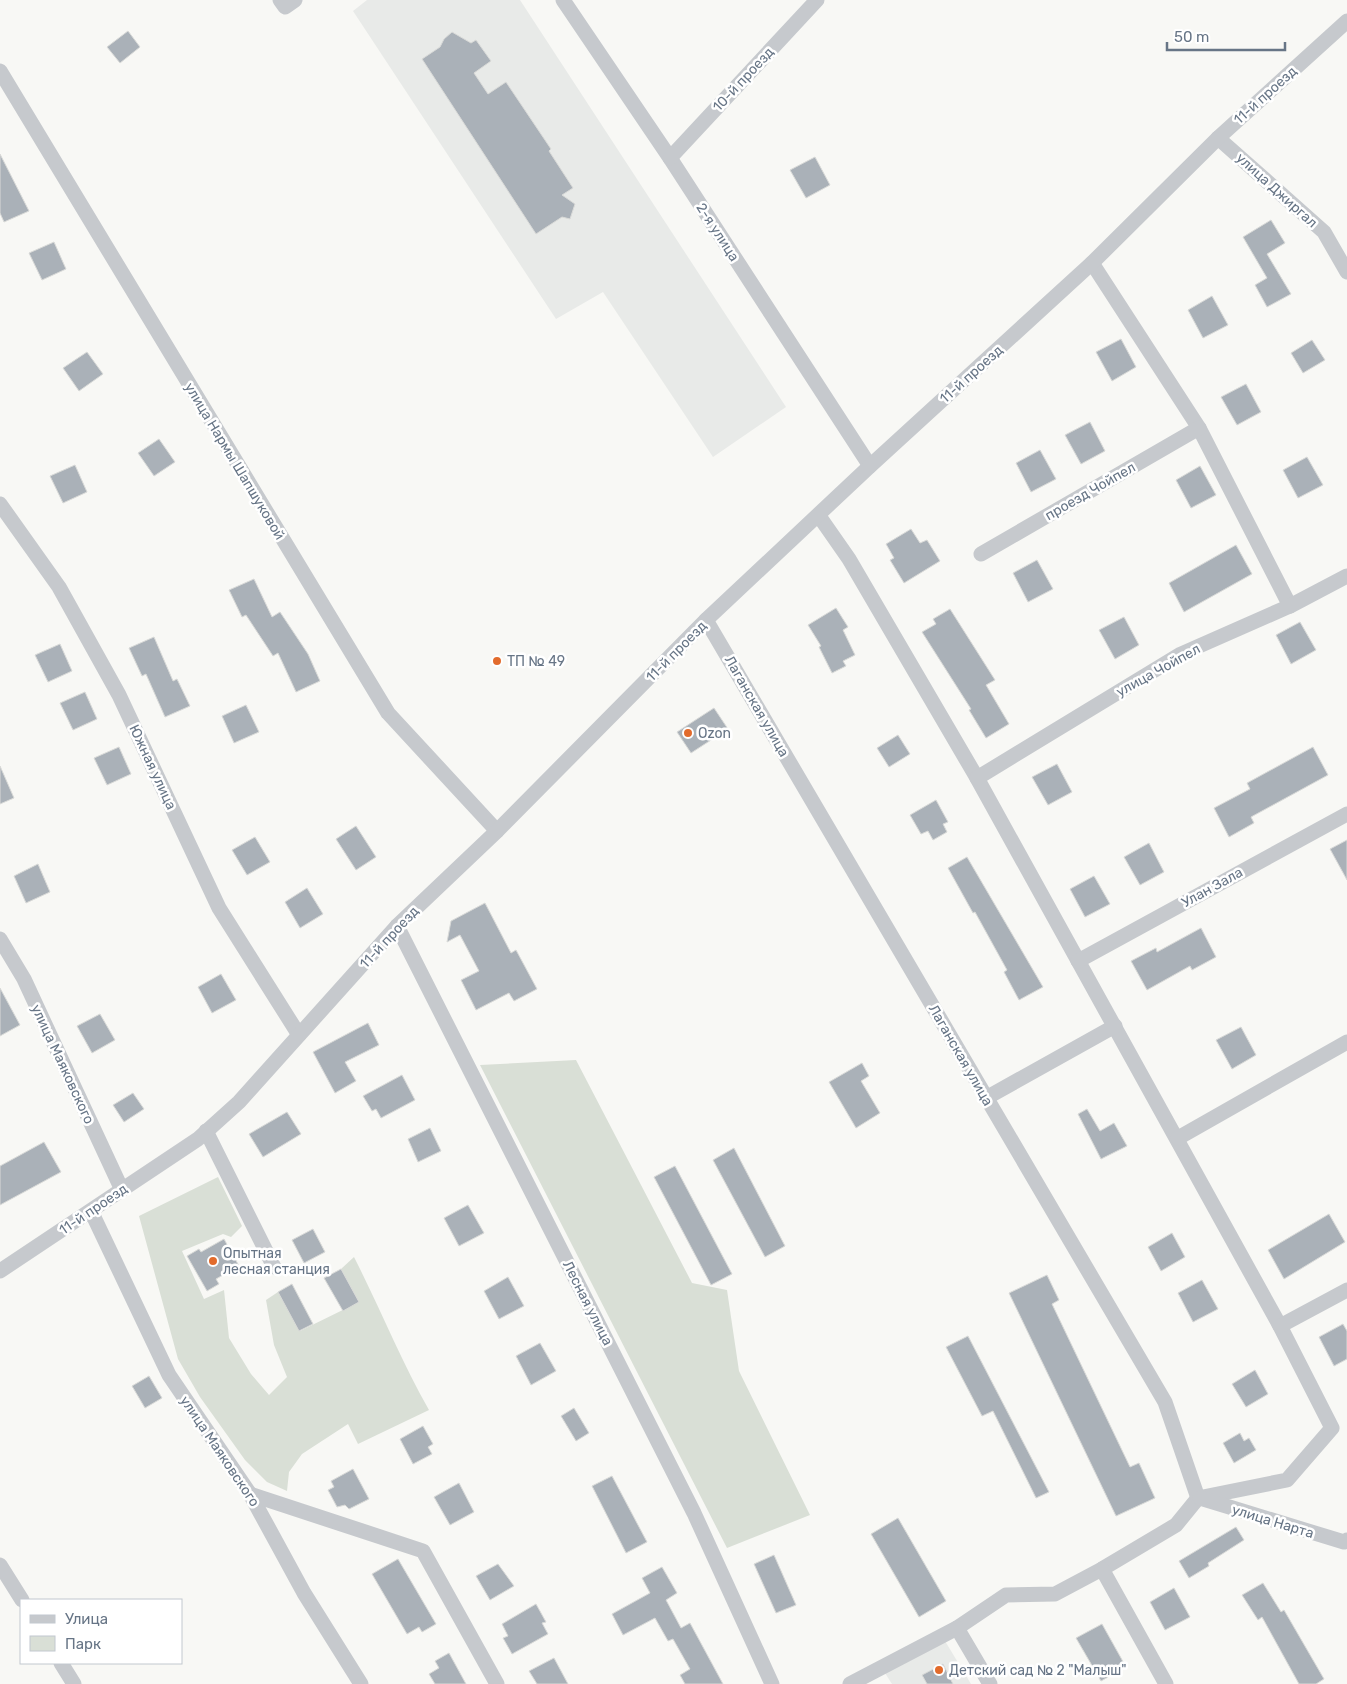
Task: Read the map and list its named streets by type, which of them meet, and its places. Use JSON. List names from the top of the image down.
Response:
{
  "streets": {
    "street": [
      "10-й проезд",
      "11-й проезд",
      "улица Джиргал",
      "2-я улица",
      "улица Нармы Шапшуковой",
      "проезд Чойпел",
      "улица Чойпел",
      "Лаганская улица",
      "Южная улица",
      "Улан Зала",
      "улица Маяковского",
      "Лесная улица",
      "улица Нарта"
    ]
  },
  "crossings": [
    ["10-й проезд", "2-я улица"],
    ["11-й проезд", "улица Джиргал"],
    ["11-й проезд", "2-я улица"],
    ["11-й проезд", "улица Нармы Шапшуковой"],
    ["11-й проезд", "Лаганская улица"],
    ["11-й проезд", "Южная улица"],
    ["11-й проезд", "улица Маяковского"],
    ["11-й проезд", "Лесная улица"],
    ["Лаганская улица", "улица Нарта"]
  ],
  "places": [
    "ТП № 49",
    "Ozon",
    "Опытная лесная станция",
    "Детский сад № 2 \"Малыш\""
  ],
  "legend": ["Улица", "Парк"],
  "scale_bar": "50 m"
}
